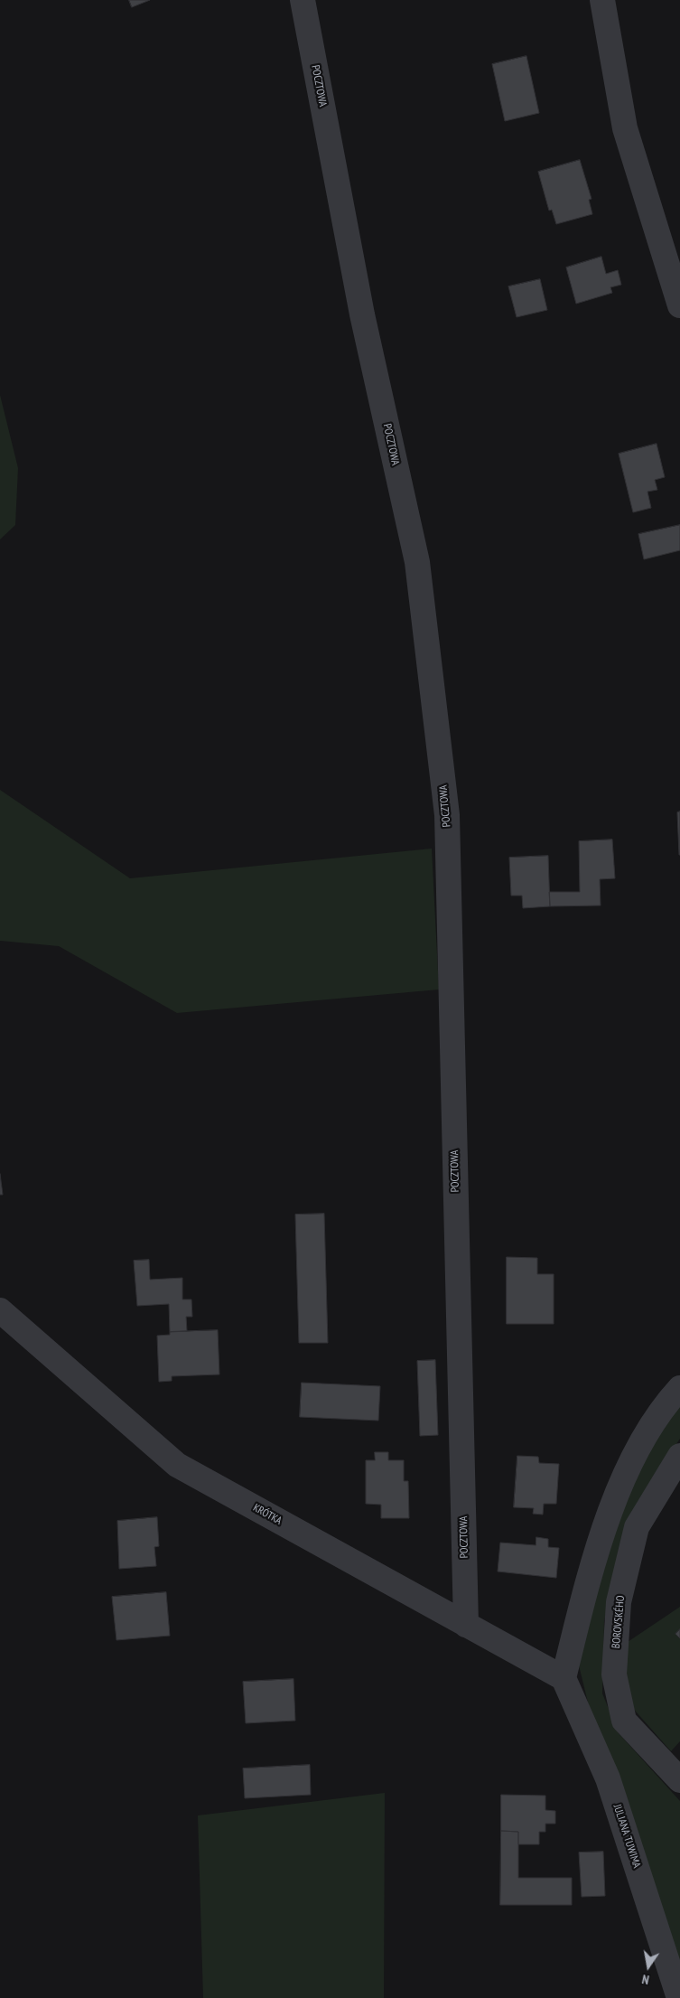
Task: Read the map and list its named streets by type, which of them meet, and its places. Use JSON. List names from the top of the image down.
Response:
{
  "streets": {
    "street": [
      "POCZTOWA",
      "KRÓTKA",
      "BOROVSKÉHO",
      "JULIANA TUWIMA"
    ]
  },
  "crossings": [
    ["POCZTOWA", "KRÓTKA"],
    ["KRÓTKA", "JULIANA TUWIMA"]
  ],
  "north": "bottom"
}
